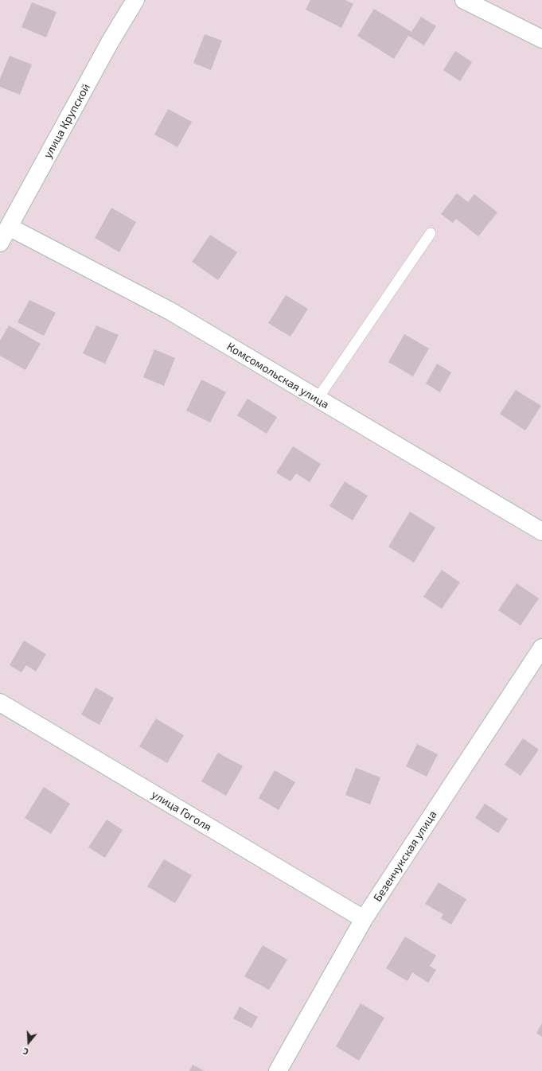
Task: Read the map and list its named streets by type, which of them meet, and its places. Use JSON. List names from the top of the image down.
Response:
{
  "streets": {
    "street": [
      "улица Крупской",
      "Комсомольская улица",
      "улица Гоголя",
      "Безенчукская улица"
    ]
  },
  "crossings": [
    ["улица Крупской", "Комсомольская улица"],
    ["улица Гоголя", "Безенчукская улица"]
  ],
  "north": "bottom"
}
